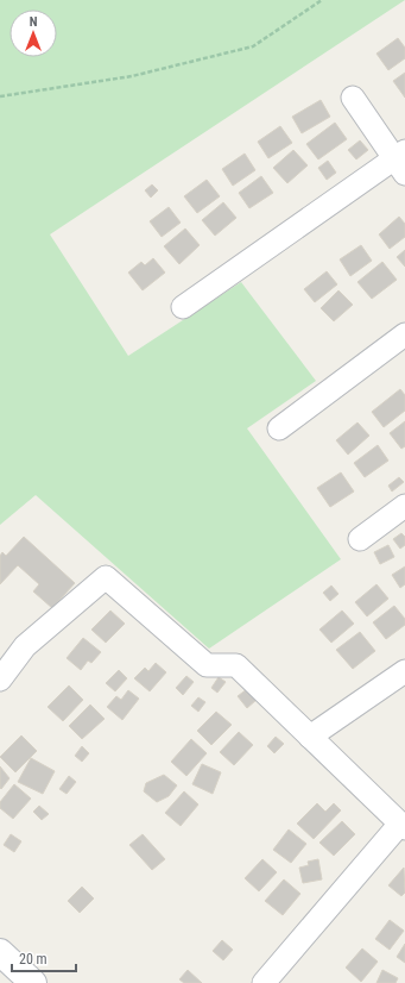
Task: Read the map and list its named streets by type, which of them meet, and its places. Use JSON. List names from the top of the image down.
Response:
{
  "scale_bar": "20 m",
  "north": "top"
}
